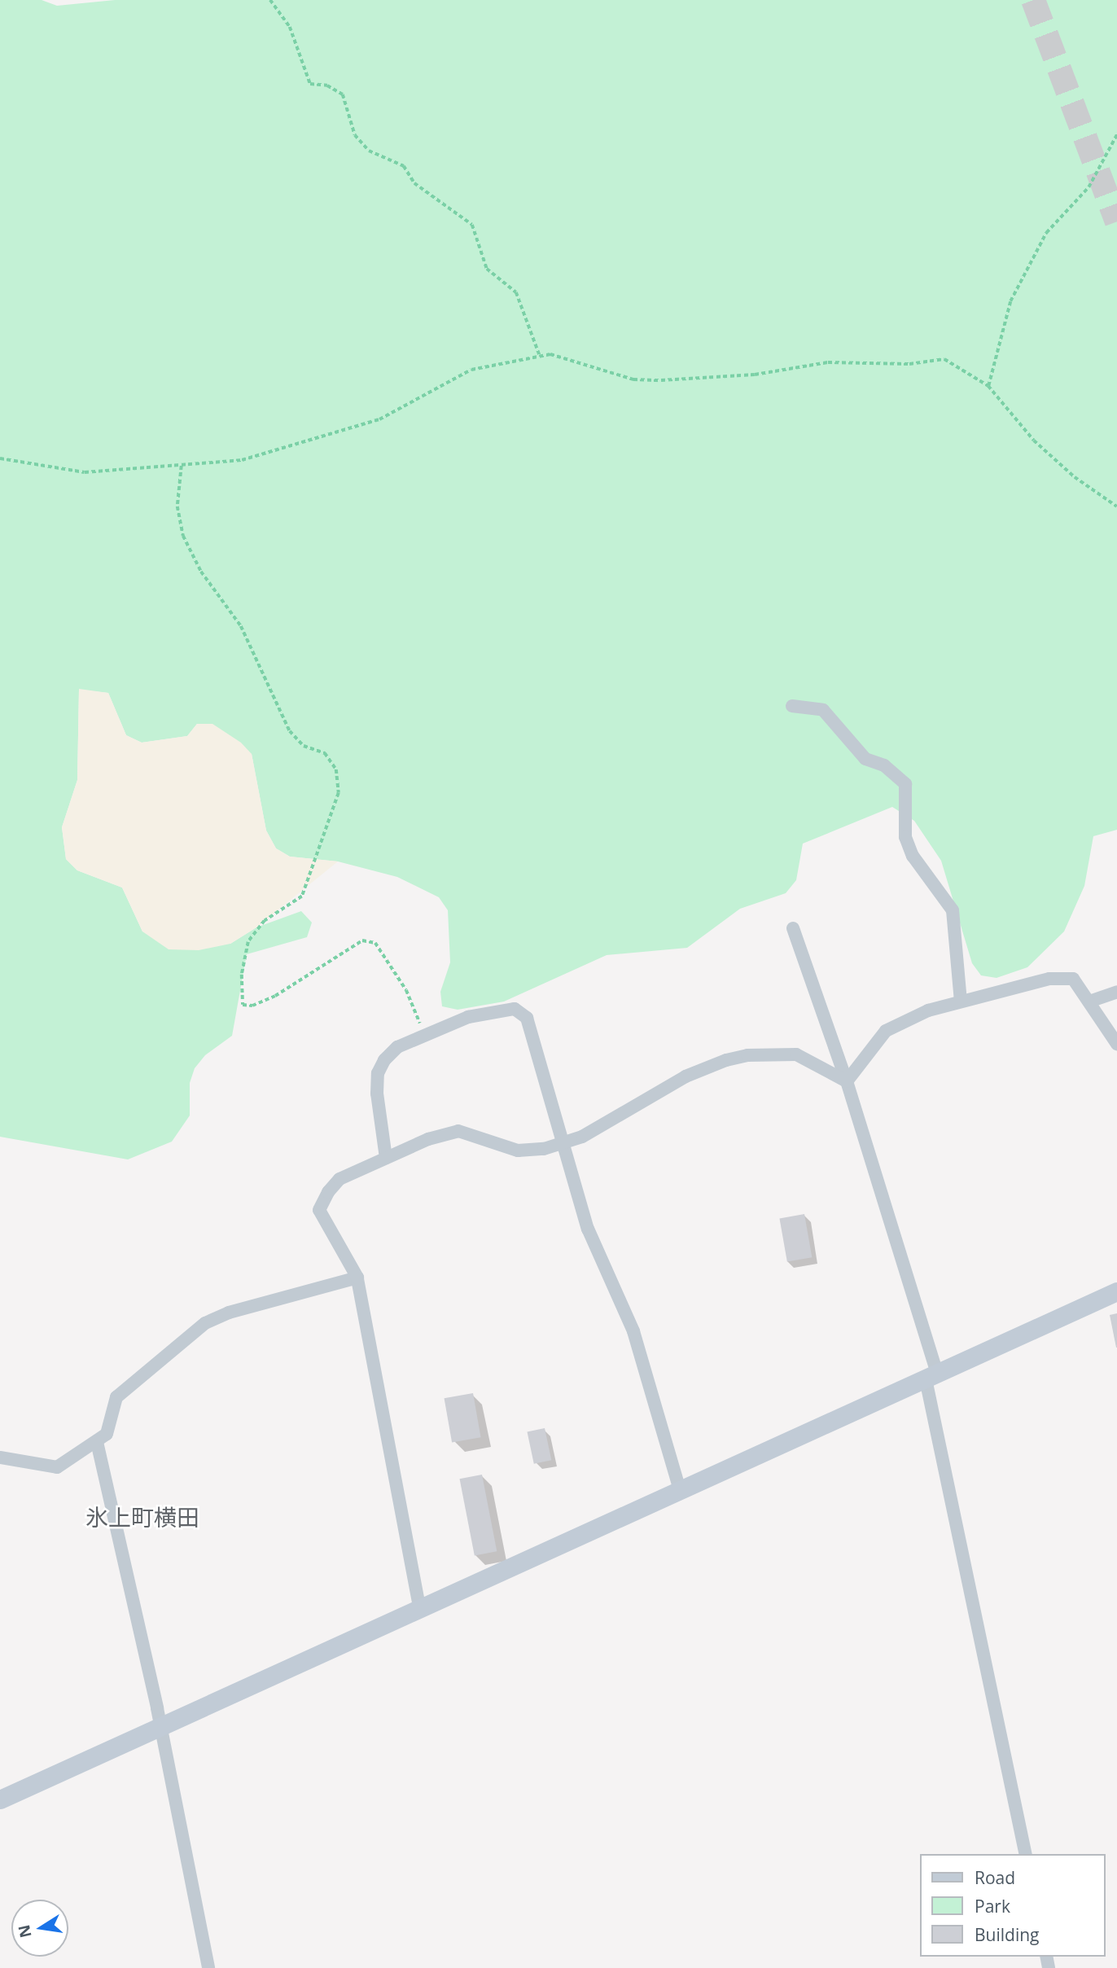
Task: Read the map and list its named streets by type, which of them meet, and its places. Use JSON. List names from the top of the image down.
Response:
{
  "districts": ["氷上町横田"],
  "legend": ["Road", "Park", "Building"],
  "north": "left"
}
